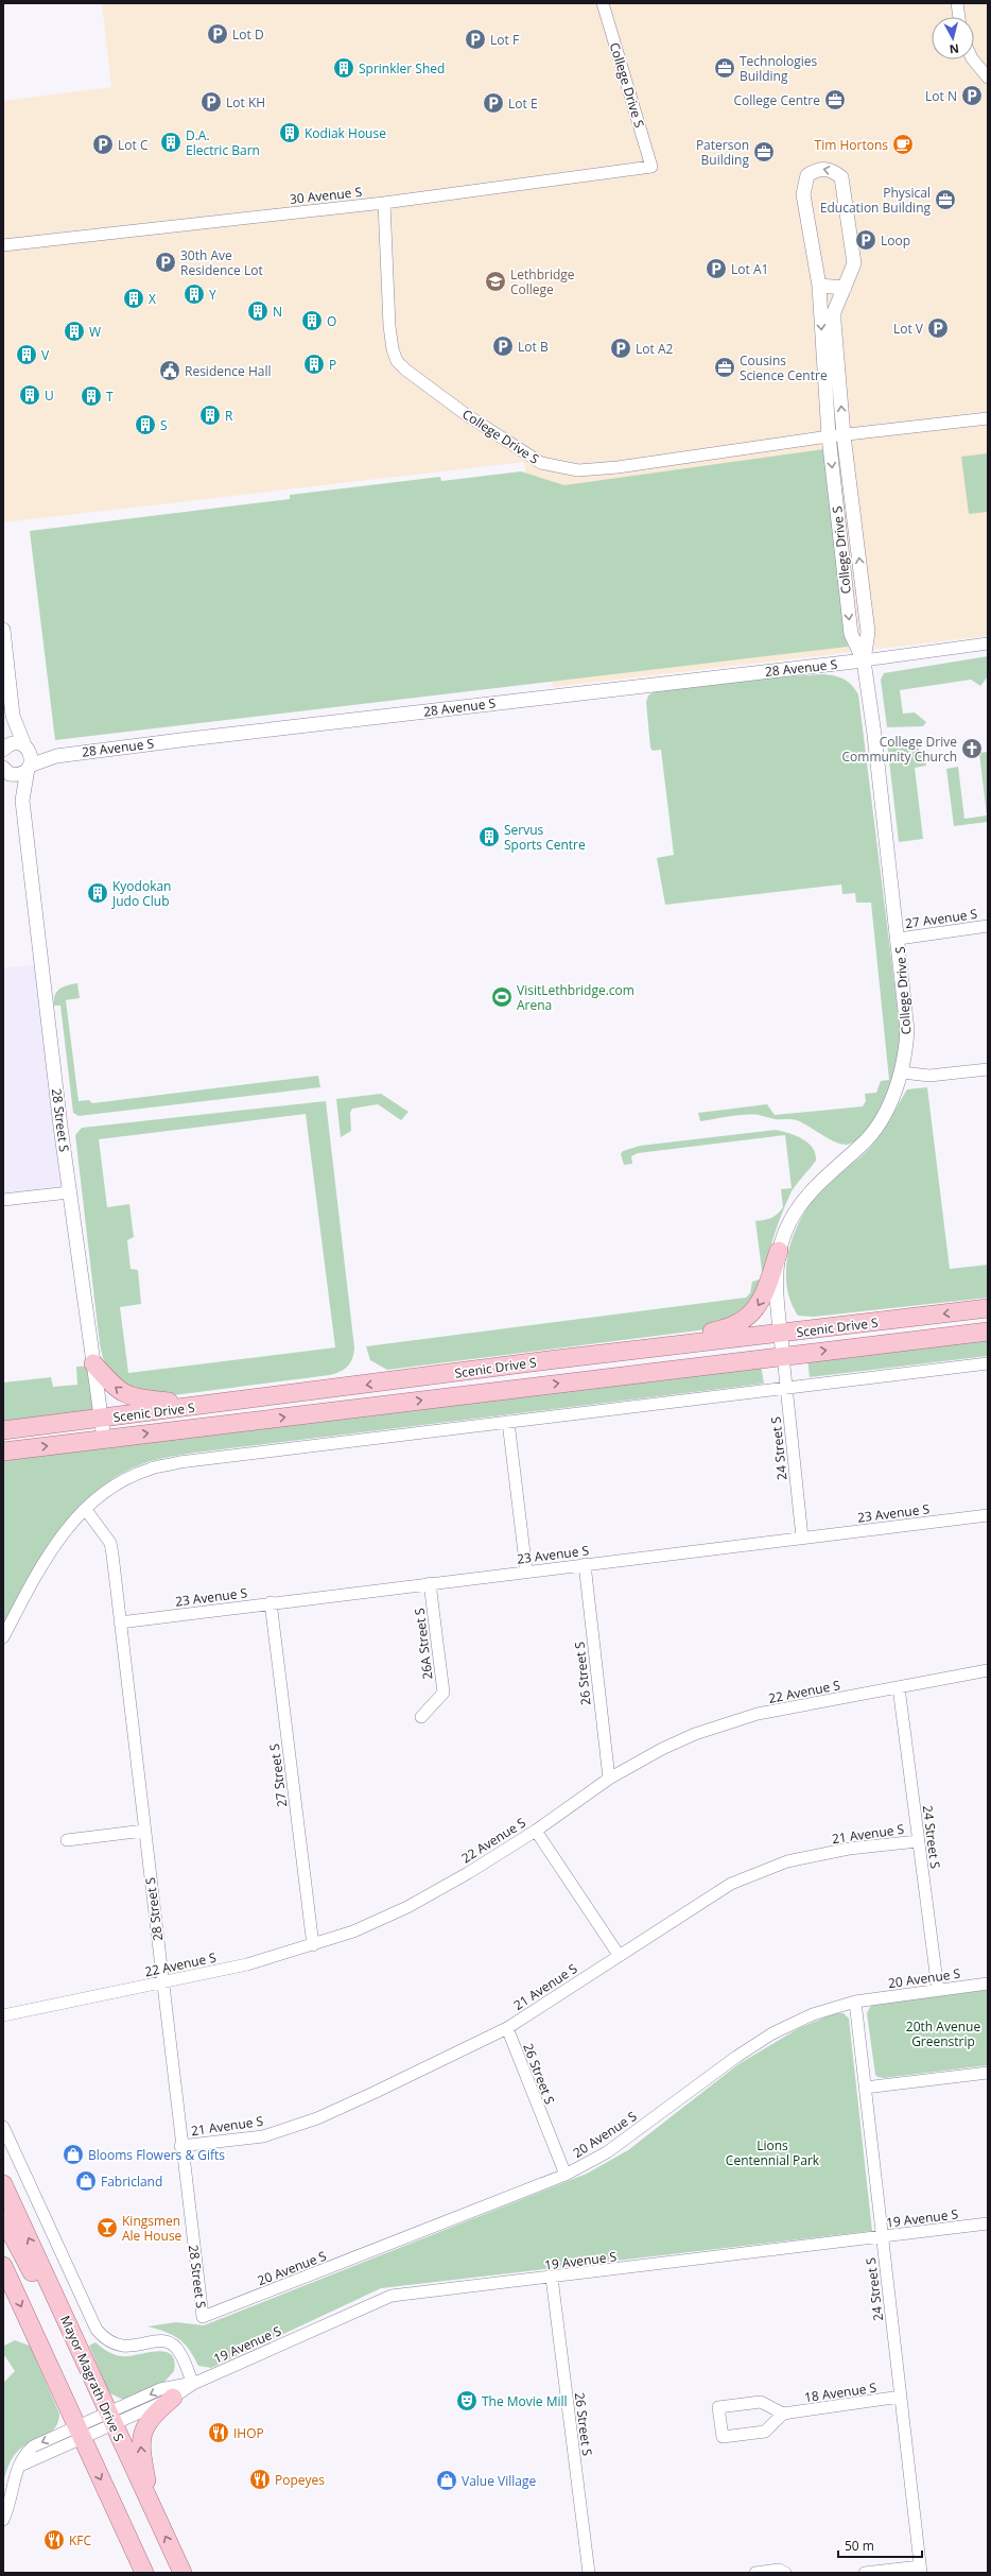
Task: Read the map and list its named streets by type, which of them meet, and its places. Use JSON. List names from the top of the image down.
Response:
{
  "streets": {
    "main road": ["Scenic Drive S", "Mayor Magrath Drive S"],
    "street": [
      "College Drive S",
      "30 Avenue S",
      "28 Avenue S",
      "27 Avenue S",
      "28 Street S",
      "24 Street S",
      "23 Avenue S",
      "26A Street S",
      "26 Street S",
      "22 Avenue S",
      "27 Street S",
      "21 Avenue S",
      "20 Avenue S",
      "19 Avenue S",
      "18 Avenue S"
    ]
  },
  "crossings": [
    ["College Drive S", "30 Avenue S"],
    ["College Drive S", "28 Avenue S"],
    ["College Drive S", "27 Avenue S"],
    ["College Drive S", "Scenic Drive S"],
    ["College Drive S", "24 Street S"],
    ["28 Street S", "Scenic Drive S"],
    ["28 Street S", "23 Avenue S"],
    ["28 Street S", "22 Avenue S"],
    ["28 Street S", "21 Avenue S"],
    ["28 Street S", "20 Avenue S"],
    ["Scenic Drive S", "24 Street S"],
    ["24 Street S", "23 Avenue S"],
    ["24 Street S", "22 Avenue S"],
    ["24 Street S", "21 Avenue S"],
    ["24 Street S", "20 Avenue S"],
    ["24 Street S", "19 Avenue S"],
    ["24 Street S", "18 Avenue S"],
    ["23 Avenue S", "26A Street S"],
    ["23 Avenue S", "26 Street S"],
    ["23 Avenue S", "27 Street S"],
    ["26 Street S", "22 Avenue S"],
    ["26 Street S", "21 Avenue S"],
    ["26 Street S", "20 Avenue S"],
    ["26 Street S", "19 Avenue S"],
    ["22 Avenue S", "27 Street S"],
    ["19 Avenue S", "Mayor Magrath Drive S"]
  ],
  "parks": ["20th Avenue Greenstrip", "Lions Centennial Park"],
  "places": {
    "parking": [
      "Lot D",
      "Lot F",
      "Lot N",
      "Lot KH",
      "Lot E",
      "Lot C",
      "Loop",
      "30th Ave Residence Lot",
      "Lot A1",
      "Lot V",
      "Lot B",
      "Lot A2"
    ],
    "building": [
      "Sprinkler Shed",
      "Kodiak House",
      "D.A. Electric Barn",
      "Y",
      "X",
      "N",
      "O",
      "W",
      "V",
      "P",
      "U",
      "T",
      "R",
      "S",
      "Servus Sports Centre",
      "Kyodokan Judo Club"
    ],
    "office": [
      "Technologies Building",
      "College Centre",
      "Paterson Building",
      "Physical Education Building",
      "Cousins Science Centre"
    ],
    "cafe": ["Tim Hortons"],
    "school or university": ["Lethbridge College"],
    "public building": ["Residence Hall"],
    "church": ["College Drive Community Church"],
    "sports": ["VisitLethbridge.com Arena"],
    "shop": ["Blooms Flowers & Gifts", "Fabricland", "Value Village"],
    "bar": ["Kingsmen Ale House"],
    "theatre": ["The Movie Mill"],
    "restaurant": ["IHOP", "Popeyes", "KFC"]
  },
  "scale_bar": "50 m",
  "north": "bottom"
}
